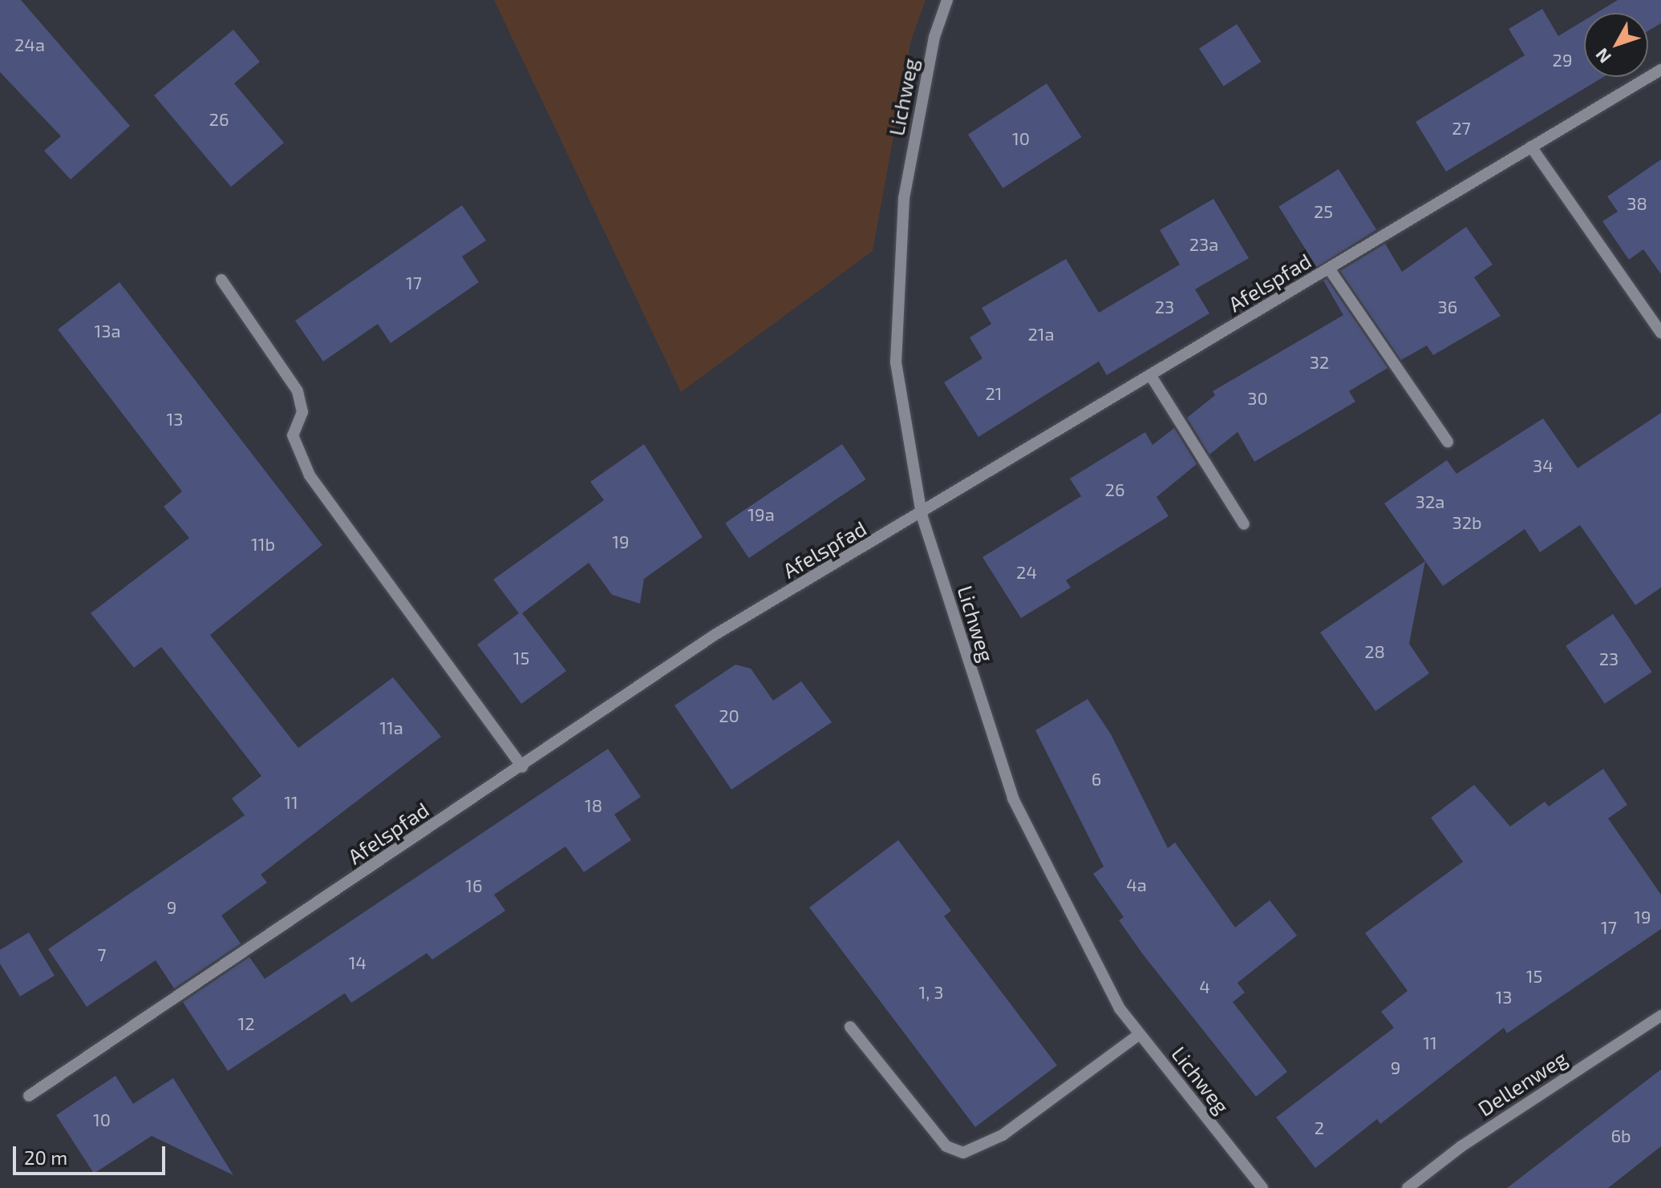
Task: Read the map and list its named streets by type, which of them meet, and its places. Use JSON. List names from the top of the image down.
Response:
{
  "streets": {
    "street": ["Lichweg", "Afelspfad", "Dellenweg"]
  },
  "crossings": [
    ["Lichweg", "Afelspfad"]
  ],
  "house_numbers": [
    "24a",
    "29",
    "26",
    "27",
    "10",
    "38",
    "25",
    "23a",
    "17",
    "23",
    "36",
    "13a",
    "21a",
    "32",
    "21",
    "30",
    "13",
    "34",
    "26",
    "32a",
    "19a",
    "32b",
    "19",
    "11b",
    "24",
    "28",
    "15",
    "23",
    "20",
    "11a",
    "6",
    "11",
    "18",
    "4a",
    "16",
    "9",
    "19",
    "17",
    "7",
    "14",
    "15",
    "4",
    "1, 3",
    "13",
    "12",
    "11",
    "9",
    "10",
    "2",
    "6b"
  ],
  "scale_bar": "20 m",
  "north": "bottom left"
}
